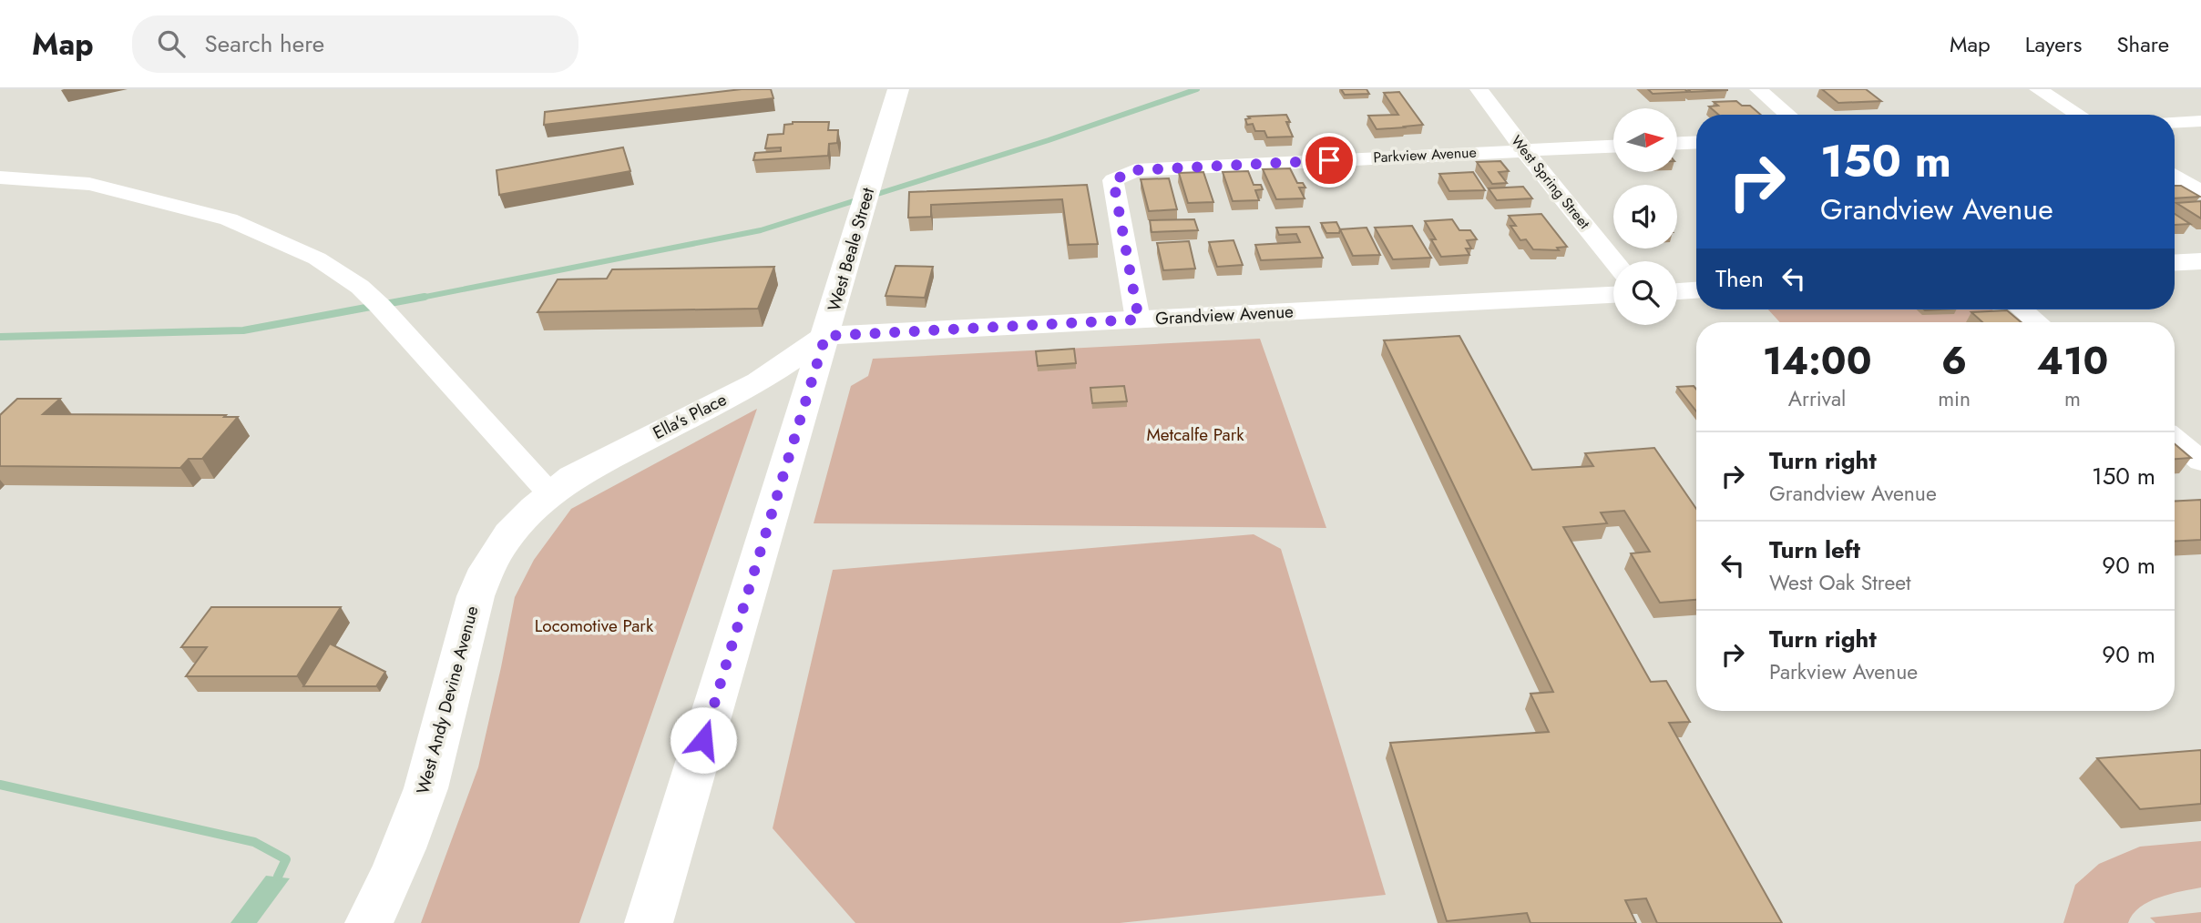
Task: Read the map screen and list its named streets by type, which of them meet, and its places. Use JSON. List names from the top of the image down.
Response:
{
  "streets": {
    "main road": [
      "West Beale Street",
      "Grandview Avenue",
      "Ella's Place",
      "West Andy Devine Avenue"
    ],
    "street": ["Parkview Avenue", "West Spring Street"]
  },
  "crossings": [
    ["Parkview Avenue", "West Spring Street"],
    ["Parkview Avenue", "Grandview Avenue"],
    ["West Beale Street", "Grandview Avenue"],
    ["West Beale Street", "Ella's Place"],
    ["Grandview Avenue", "Ella's Place"],
    ["Ella's Place", "West Andy Devine Avenue"]
  ],
  "parks": ["Metcalfe Park", "Locomotive Park"],
  "north": "right",
  "page": {
    "header": "Map",
    "search": "Search here",
    "nav": ["Map", "Layers", "Share"],
    "turn": ["150 m", "Grandview Avenue"],
    "then": "Then",
    "eta": [
      "14:00",
      "Arrival",
      "6",
      "min",
      "410",
      "m"
    ],
    "list": [
      {
        "name": "Turn right",
        "note": "Grandview Avenue",
        "value": "150 m"
      },
      {
        "name": "Turn left",
        "note": "West Oak Street",
        "value": "90 m"
      },
      {
        "name": "Turn right",
        "note": "Parkview Avenue",
        "value": "90 m"
      }
    ]
  }
}
